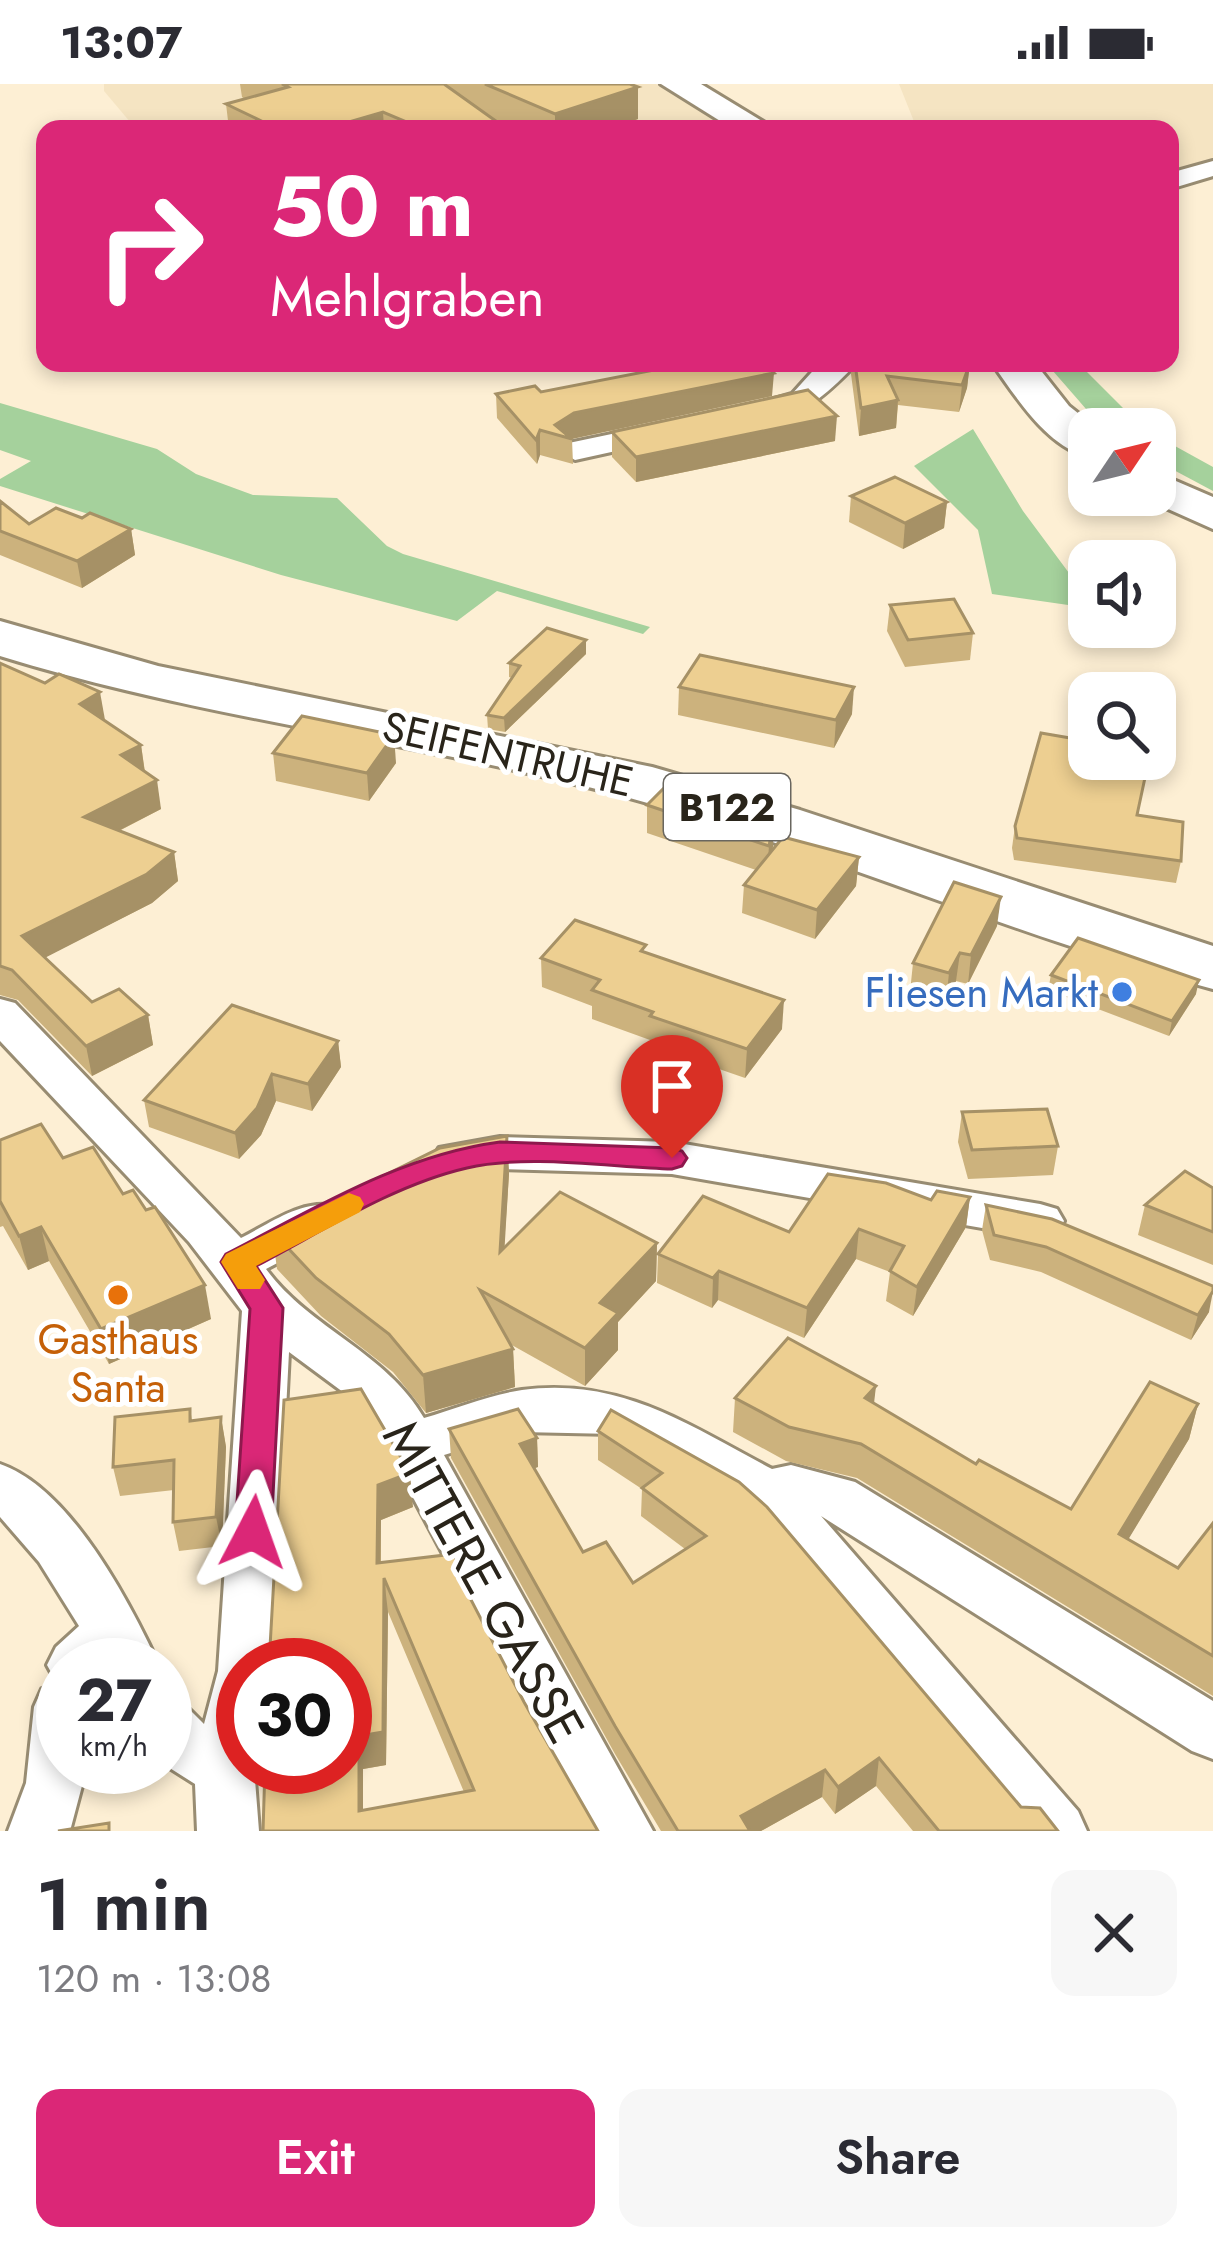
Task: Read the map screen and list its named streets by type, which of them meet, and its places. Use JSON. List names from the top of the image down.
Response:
{
  "streets": {
    "main road": ["SEIFENTRUHE", "B122"],
    "street": ["MITTERE GASSE"]
  },
  "places": ["Fliesen Markt", "Gasthaus Santa"],
  "north": "top right",
  "page": {
    "status": "13:07",
    "turn": ["50 m", "Mehlgraben"],
    "speed": "27 km/h",
    "limit": "30",
    "heading": ["1 min", "120 m · 13:08"],
    "buttons": ["Exit", "Share"]
  }
}
